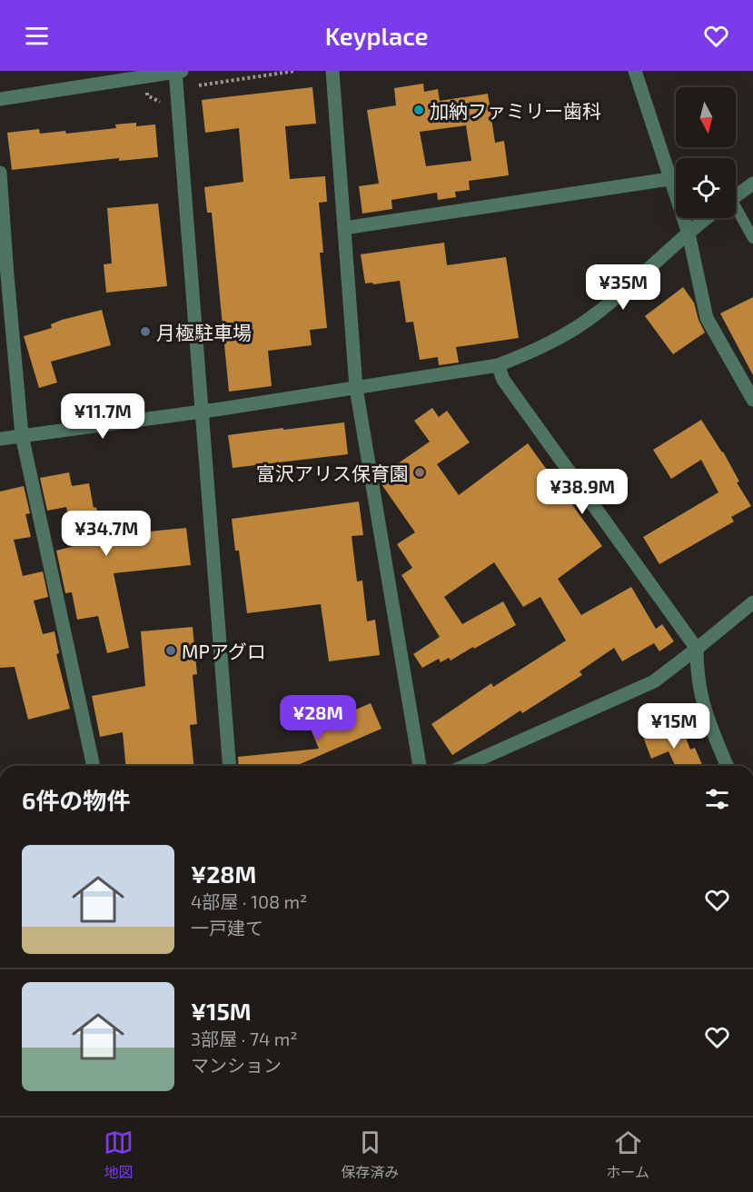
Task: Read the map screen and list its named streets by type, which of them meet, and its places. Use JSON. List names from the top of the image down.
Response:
{
  "places": [
    "加納ファミリー歯科",
    "月極駐車場",
    "富沢アリス保育園",
    "MPアグロ"
  ],
  "north": "bottom",
  "page": {
    "header": "Keyplace",
    "price": [
      "¥35M",
      "¥11.7M",
      "¥38.9M",
      "¥34.7M",
      "¥28M",
      "¥15M"
    ],
    "heading": "6件の物件",
    "list": [
      {
        "name": "¥28M",
        "note": "4部屋 · 108 m² · 一戸建て"
      },
      {
        "name": "¥15M",
        "note": "3部屋 · 74 m² · マンション"
      }
    ],
    "tabs": ["地図", "保存済み", "ホーム"]
  }
}
